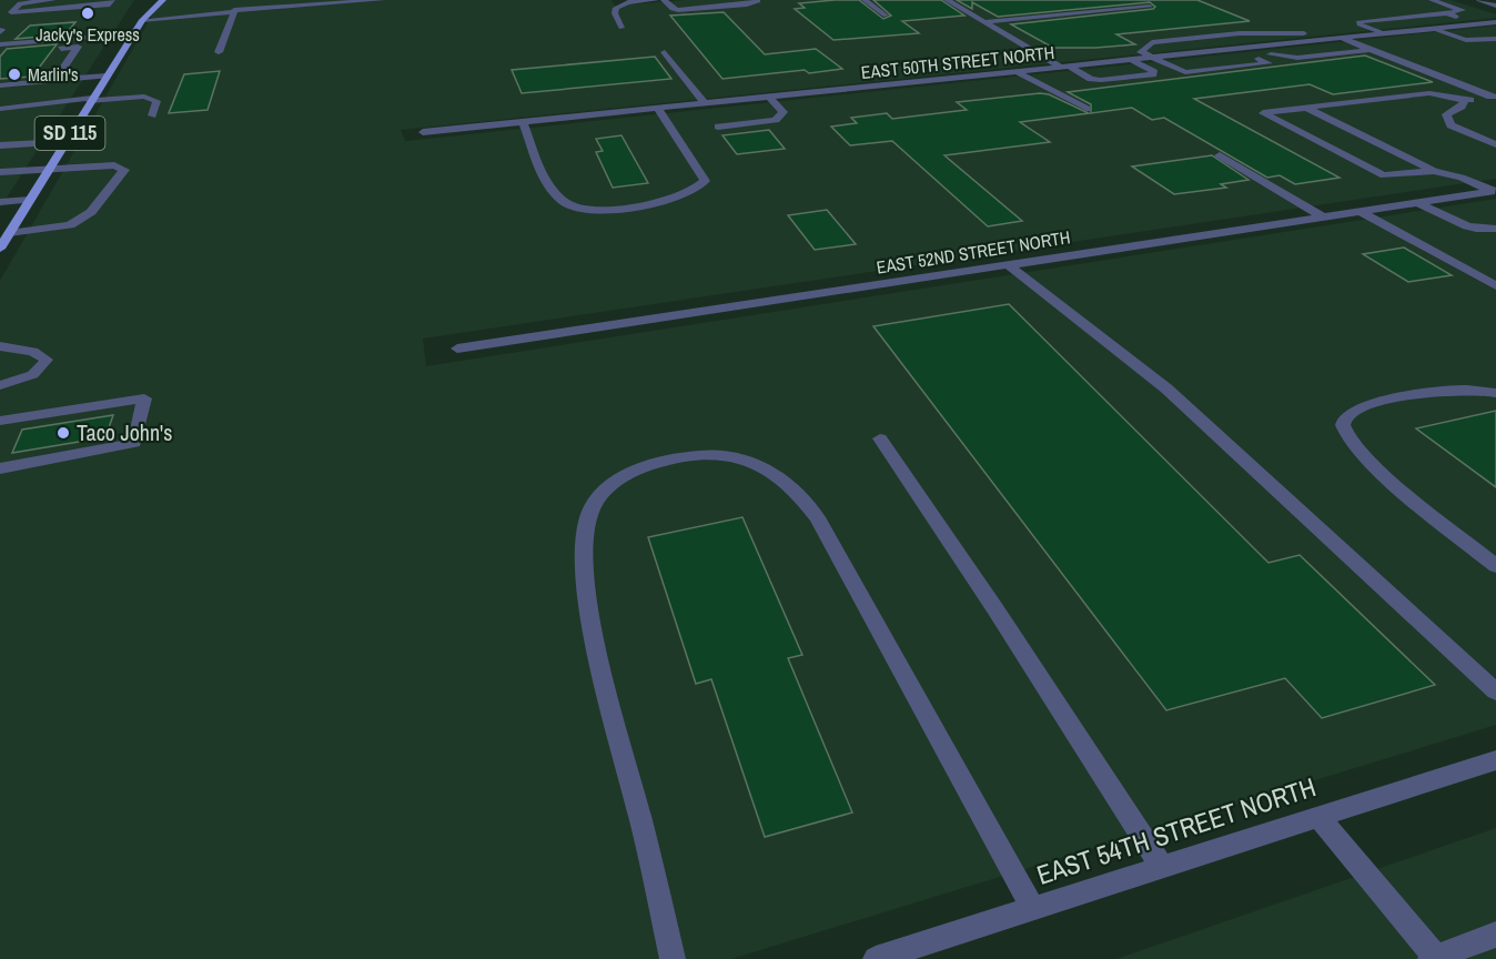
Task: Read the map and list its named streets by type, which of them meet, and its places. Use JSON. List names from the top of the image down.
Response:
{
  "streets": {
    "main road": ["SD 115"],
    "street": ["EAST 50TH STREET NORTH", "EAST 52ND STREET NORTH", "EAST 54TH STREET NORTH"]
  },
  "places": ["Jacky's Express", "Marlin's", "Taco John's"]
}
